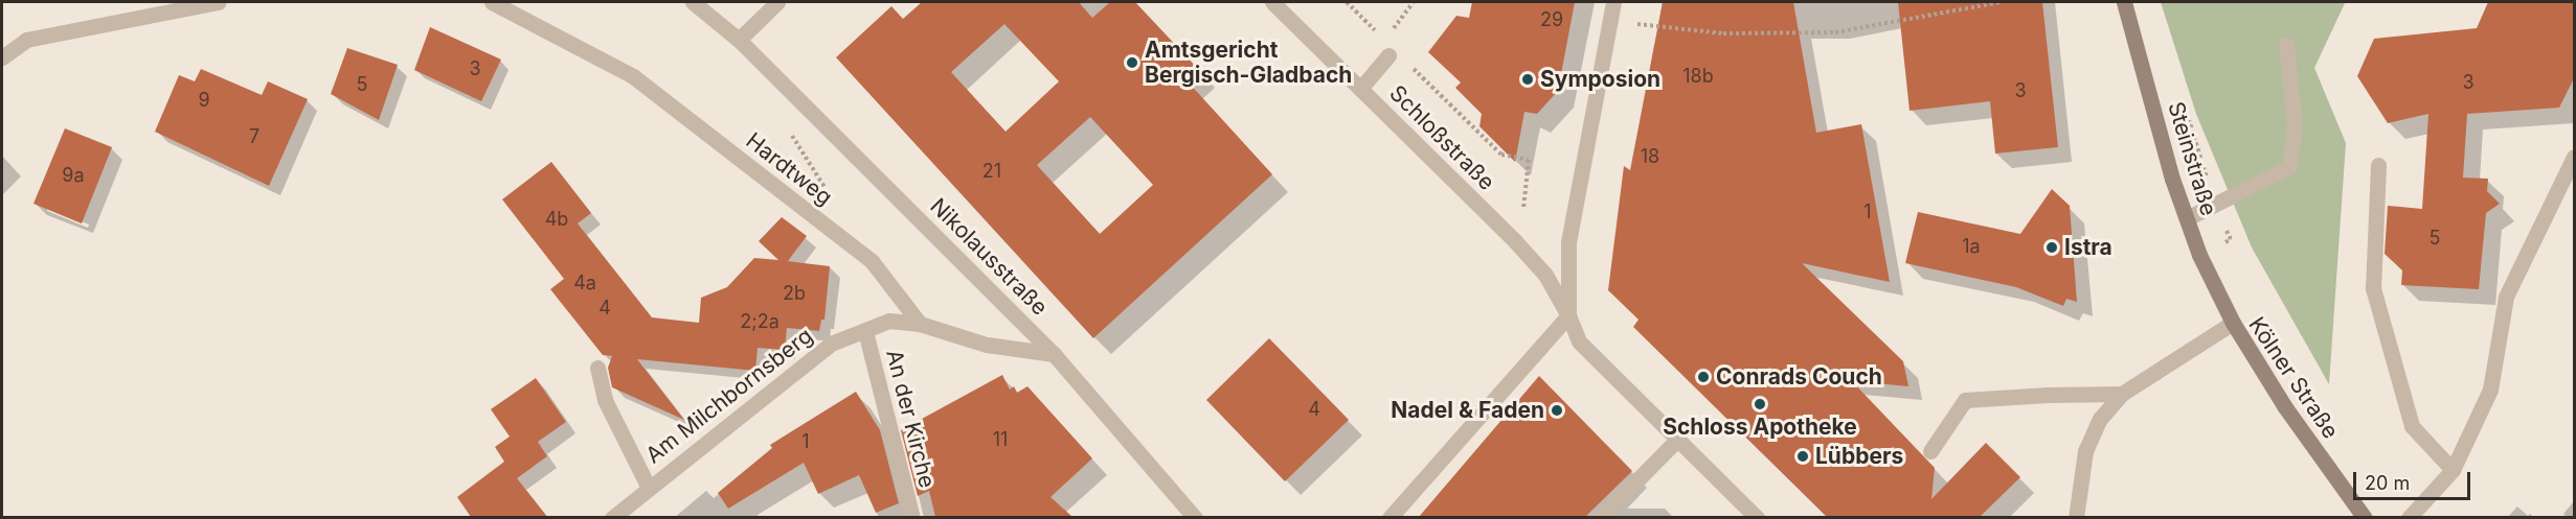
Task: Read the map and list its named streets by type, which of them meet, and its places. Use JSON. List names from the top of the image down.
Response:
{
  "streets": {
    "main road": ["Steinstraße", "Kölner Straße"],
    "street": [
      "Schloßstraße",
      "Hardtweg",
      "Nikolausstraße",
      "Am Milchbornsberg",
      "An der Kirche"
    ]
  },
  "crossings": [
    ["Steinstraße", "Kölner Straße"],
    ["Hardtweg", "Am Milchbornsberg"],
    ["Am Milchbornsberg", "An der Kirche"]
  ],
  "places": [
    "Amtsgericht Bergisch-Gladbach",
    "Symposion",
    "Istra",
    "Conrads Couch",
    "Schloss Apotheke",
    "Nadel & Faden",
    "Lübbers"
  ],
  "house_numbers": [
    "29",
    "3",
    "18b",
    "3",
    "5",
    "3",
    "9",
    "7",
    "18",
    "21",
    "9a",
    "1",
    "4b",
    "5",
    "1a",
    "4a",
    "2b",
    "4",
    "2;2a",
    "4",
    "11",
    "1"
  ],
  "scale_bar": "20 m"
}
